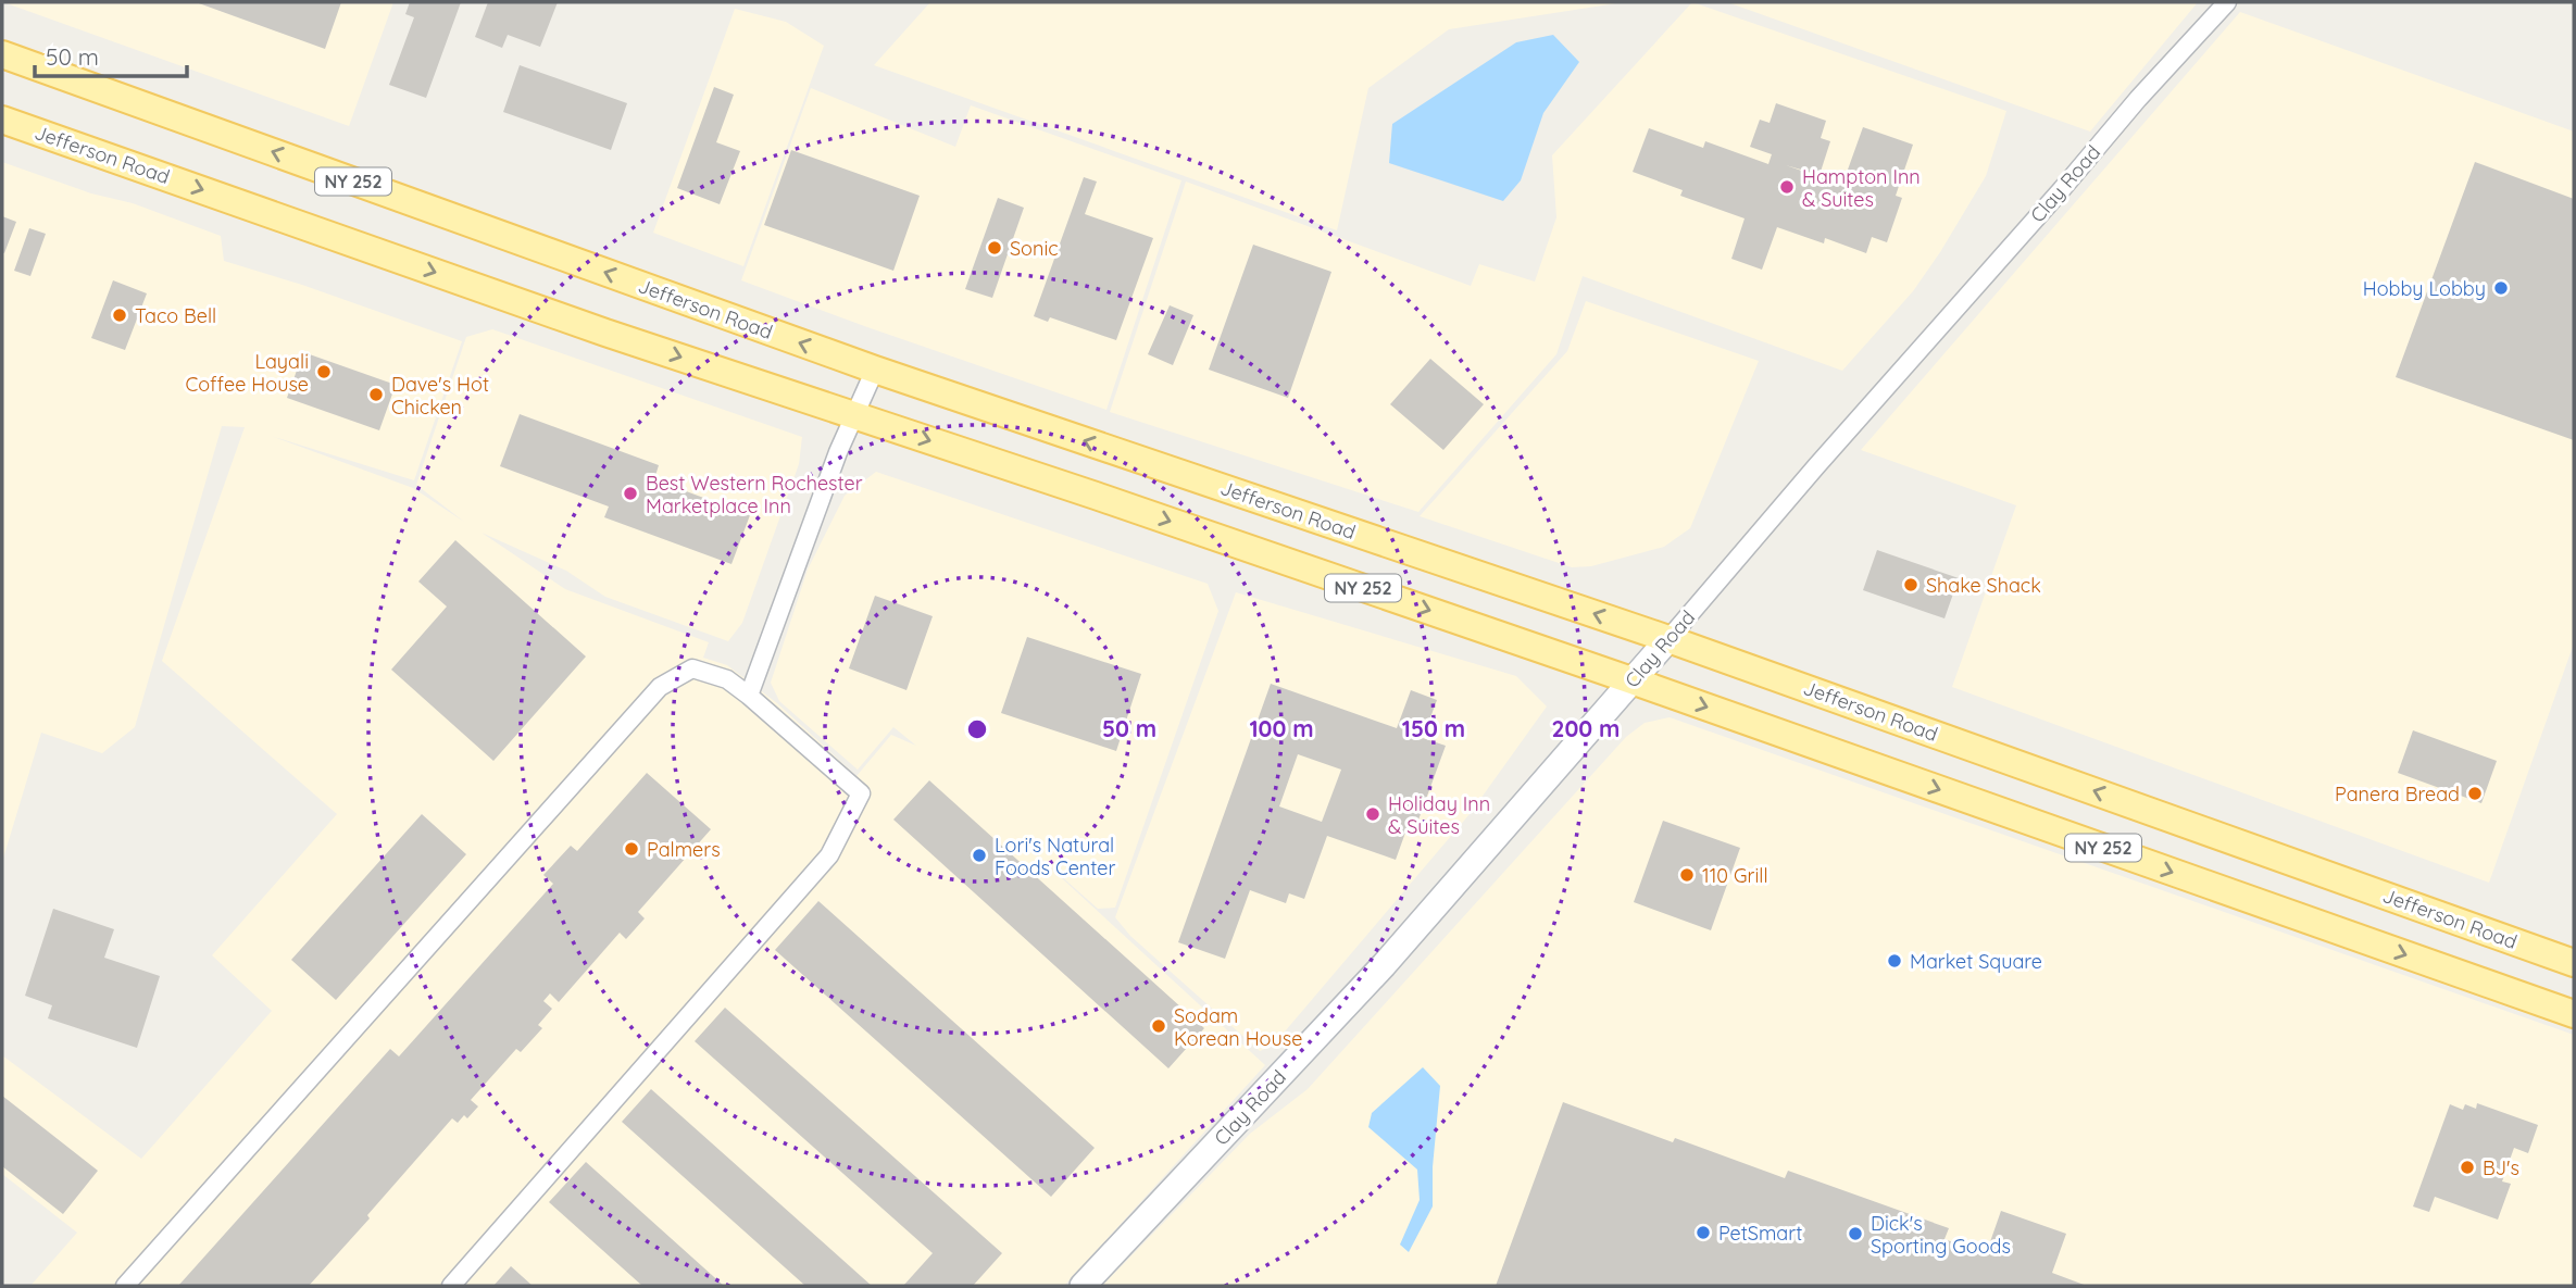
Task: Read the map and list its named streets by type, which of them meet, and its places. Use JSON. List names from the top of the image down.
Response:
{
  "streets": {
    "main road": ["Jefferson Road", "NY 252"],
    "street": ["Clay Road"]
  },
  "crossings": [
    ["Jefferson Road", "Clay Road"]
  ],
  "places": [
    "Hampton Inn & Suites",
    "Sonic",
    "Hobby Lobby",
    "Taco Bell",
    "Layali Coffee House",
    "Dave's Hot Chicken",
    "Best Western Rochester Marketplace Inn",
    "Shake Shack",
    "Panera Bread",
    "Holiday Inn & Suites",
    "Palmers",
    "Lori's Natural Foods Center",
    "110 Grill",
    "Market Square",
    "Sodam Korean House",
    "BJ's",
    "PetSmart",
    "Dick's Sporting Goods"
  ],
  "scale_bar": "50 m",
  "rings": [
    "50 m",
    "100 m",
    "150 m",
    "200 m"
  ]
}
